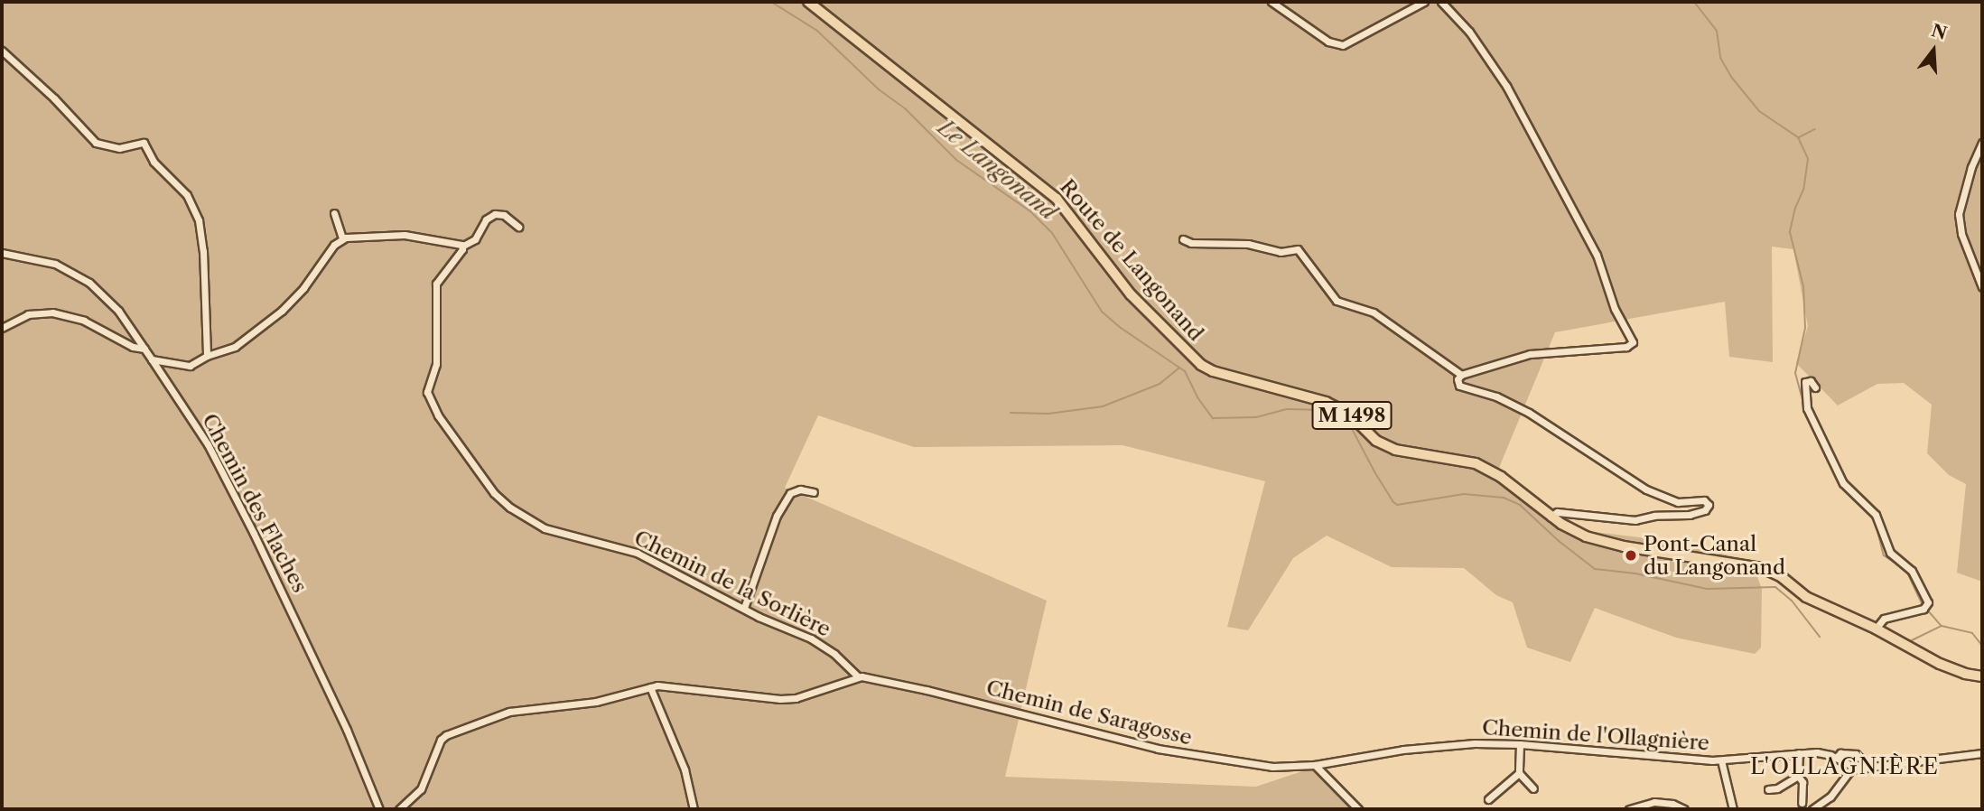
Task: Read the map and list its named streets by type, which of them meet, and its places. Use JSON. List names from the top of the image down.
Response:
{
  "streets": {
    "main road": ["Route de Langonand", "M 1498"],
    "street": [
      "Chemin des Flaches",
      "Chemin de la Sorlière",
      "Chemin de Saragosse",
      "Chemin de l'Ollagnière"
    ]
  },
  "crossings": [
    ["Chemin de la Sorlière", "Chemin de Saragosse"],
    ["Chemin de Saragosse", "Chemin de l'Ollagnière"]
  ],
  "districts": ["L'OLLAGNIÈRE"],
  "water": ["Le Langonand"],
  "places": ["Pont-Canal du Langonand"],
  "north": "top"
}
